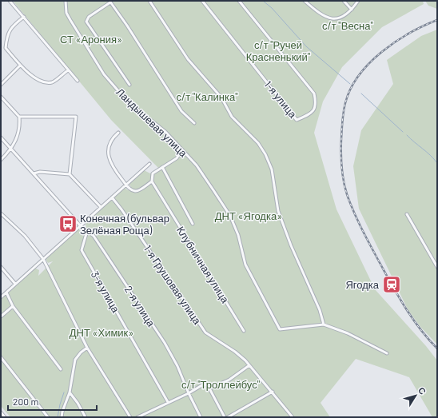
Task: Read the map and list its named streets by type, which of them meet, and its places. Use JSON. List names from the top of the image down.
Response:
{
  "streets": {
    "street": [
      "1-я улица",
      "Ландышевая улица",
      "Клубничная улица",
      "1-я Грушовая улица",
      "3-я улица",
      "2-я улица"
    ]
  },
  "crossings": [
    ["3-я улица", "2-я улица"]
  ],
  "parks": [
    "с/т \"Весна\"",
    "СТ «Арония»",
    "с/т \"Ручей Красненький\"",
    "с/т \"Калинка\"",
    "ДНТ «Ягодка»",
    "ДНТ «Химик»",
    "с/т \"Троллейбус\""
  ],
  "places": {
    "bus stop": ["Конечная (бульвар Зелёная Роща)"],
    "station": ["Ягодка"]
  },
  "scale_bar": "200 m",
  "north": "top right"
}
